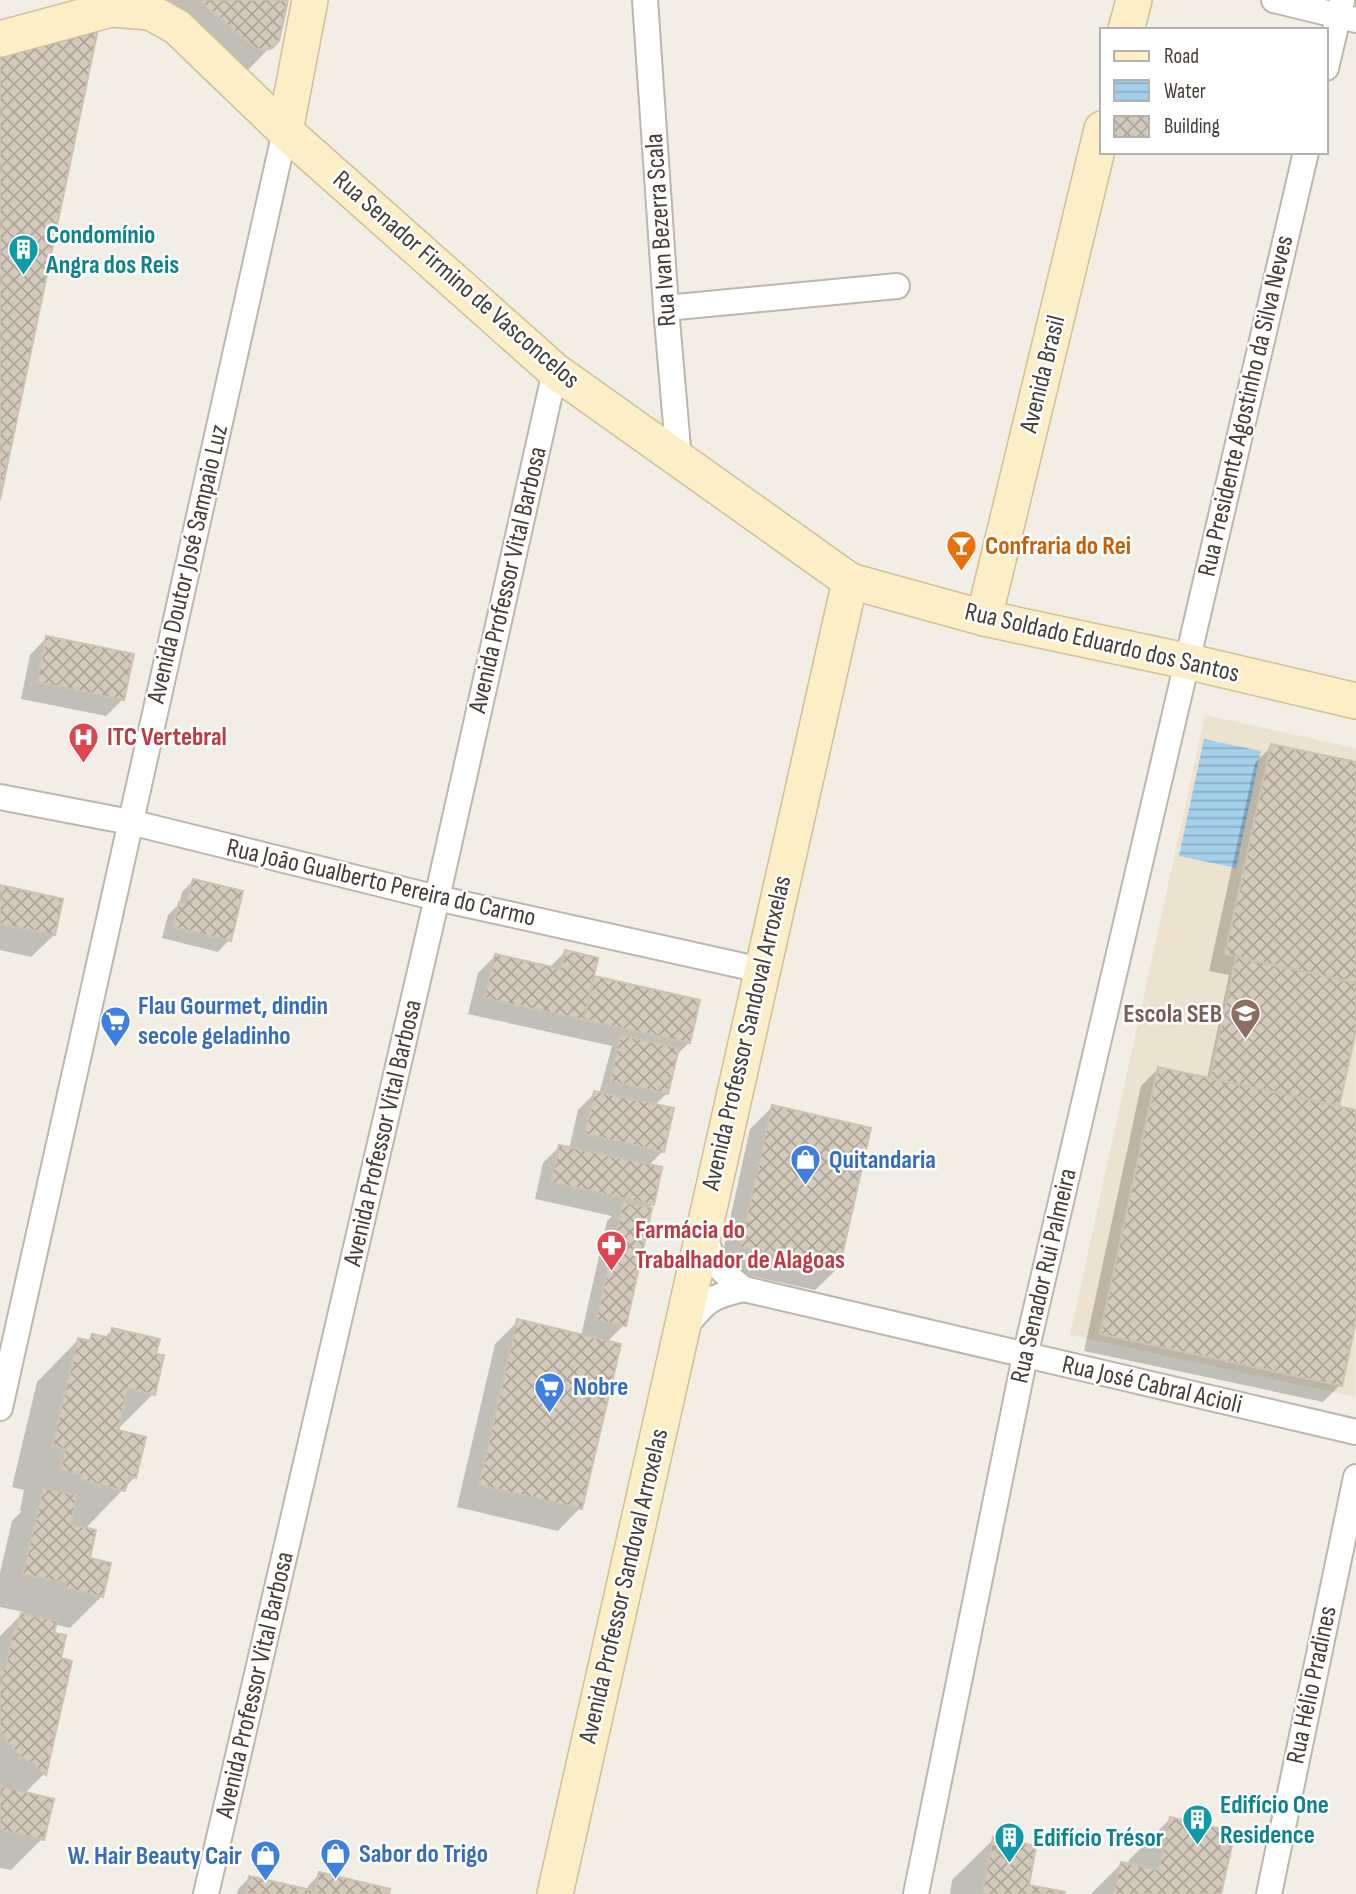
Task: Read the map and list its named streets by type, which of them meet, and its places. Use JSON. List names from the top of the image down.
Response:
{
  "streets": {
    "street": [
      "Rua Ivan Bezerra Scala",
      "Rua Senador Firmino de Vasconcelos",
      "Avenida Brasil",
      "Rua Presidente Agostinho da Silva Neves",
      "Avenida Doutor José Sampaio Luz",
      "Avenida Professor Vital Barbosa",
      "Rua Soldado Eduardo dos Santos",
      "Rua João Gualberto Pereira do Carmo",
      "Avenida Professor Sandoval Arroxelas",
      "Rua Senador Rui Palmeira",
      "Rua José Cabral Acioli",
      "Rua Hélio Pradines"
    ]
  },
  "crossings": [
    ["Rua Ivan Bezerra Scala", "Rua Senador Firmino de Vasconcelos"],
    ["Rua Senador Firmino de Vasconcelos", "Avenida Doutor José Sampaio Luz"],
    ["Rua Senador Firmino de Vasconcelos", "Avenida Professor Vital Barbosa"],
    ["Rua Senador Firmino de Vasconcelos", "Rua Soldado Eduardo dos Santos"],
    ["Rua Senador Firmino de Vasconcelos", "Avenida Professor Sandoval Arroxelas"],
    ["Avenida Brasil", "Rua Soldado Eduardo dos Santos"],
    ["Rua Presidente Agostinho da Silva Neves", "Rua Soldado Eduardo dos Santos"],
    ["Rua Presidente Agostinho da Silva Neves", "Rua Senador Rui Palmeira"],
    ["Avenida Doutor José Sampaio Luz", "Rua João Gualberto Pereira do Carmo"],
    ["Avenida Professor Vital Barbosa", "Rua João Gualberto Pereira do Carmo"],
    ["Rua Soldado Eduardo dos Santos", "Avenida Professor Sandoval Arroxelas"],
    ["Rua Soldado Eduardo dos Santos", "Rua Senador Rui Palmeira"],
    ["Rua João Gualberto Pereira do Carmo", "Avenida Professor Sandoval Arroxelas"],
    ["Avenida Professor Sandoval Arroxelas", "Rua José Cabral Acioli"],
    ["Rua Senador Rui Palmeira", "Rua José Cabral Acioli"]
  ],
  "places": {
    "building": ["Condomínio Angra dos Reis", "Edifício One Residence", "Edifício Trésor"],
    "bar": ["Confraria do Rei"],
    "hospital": ["ITC Vertebral"],
    "school or university": ["Escola SEB"],
    "supermarket": ["Flau Gourmet, dindin secole geladinho", "Nobre"],
    "shop": ["Quitandaria", "Sabor do Trigo", "W. Hair Beauty Cair"],
    "pharmacy": ["Farmácia do Trabalhador de Alagoas"]
  },
  "legend": ["Road", "Water", "Building"]
}
